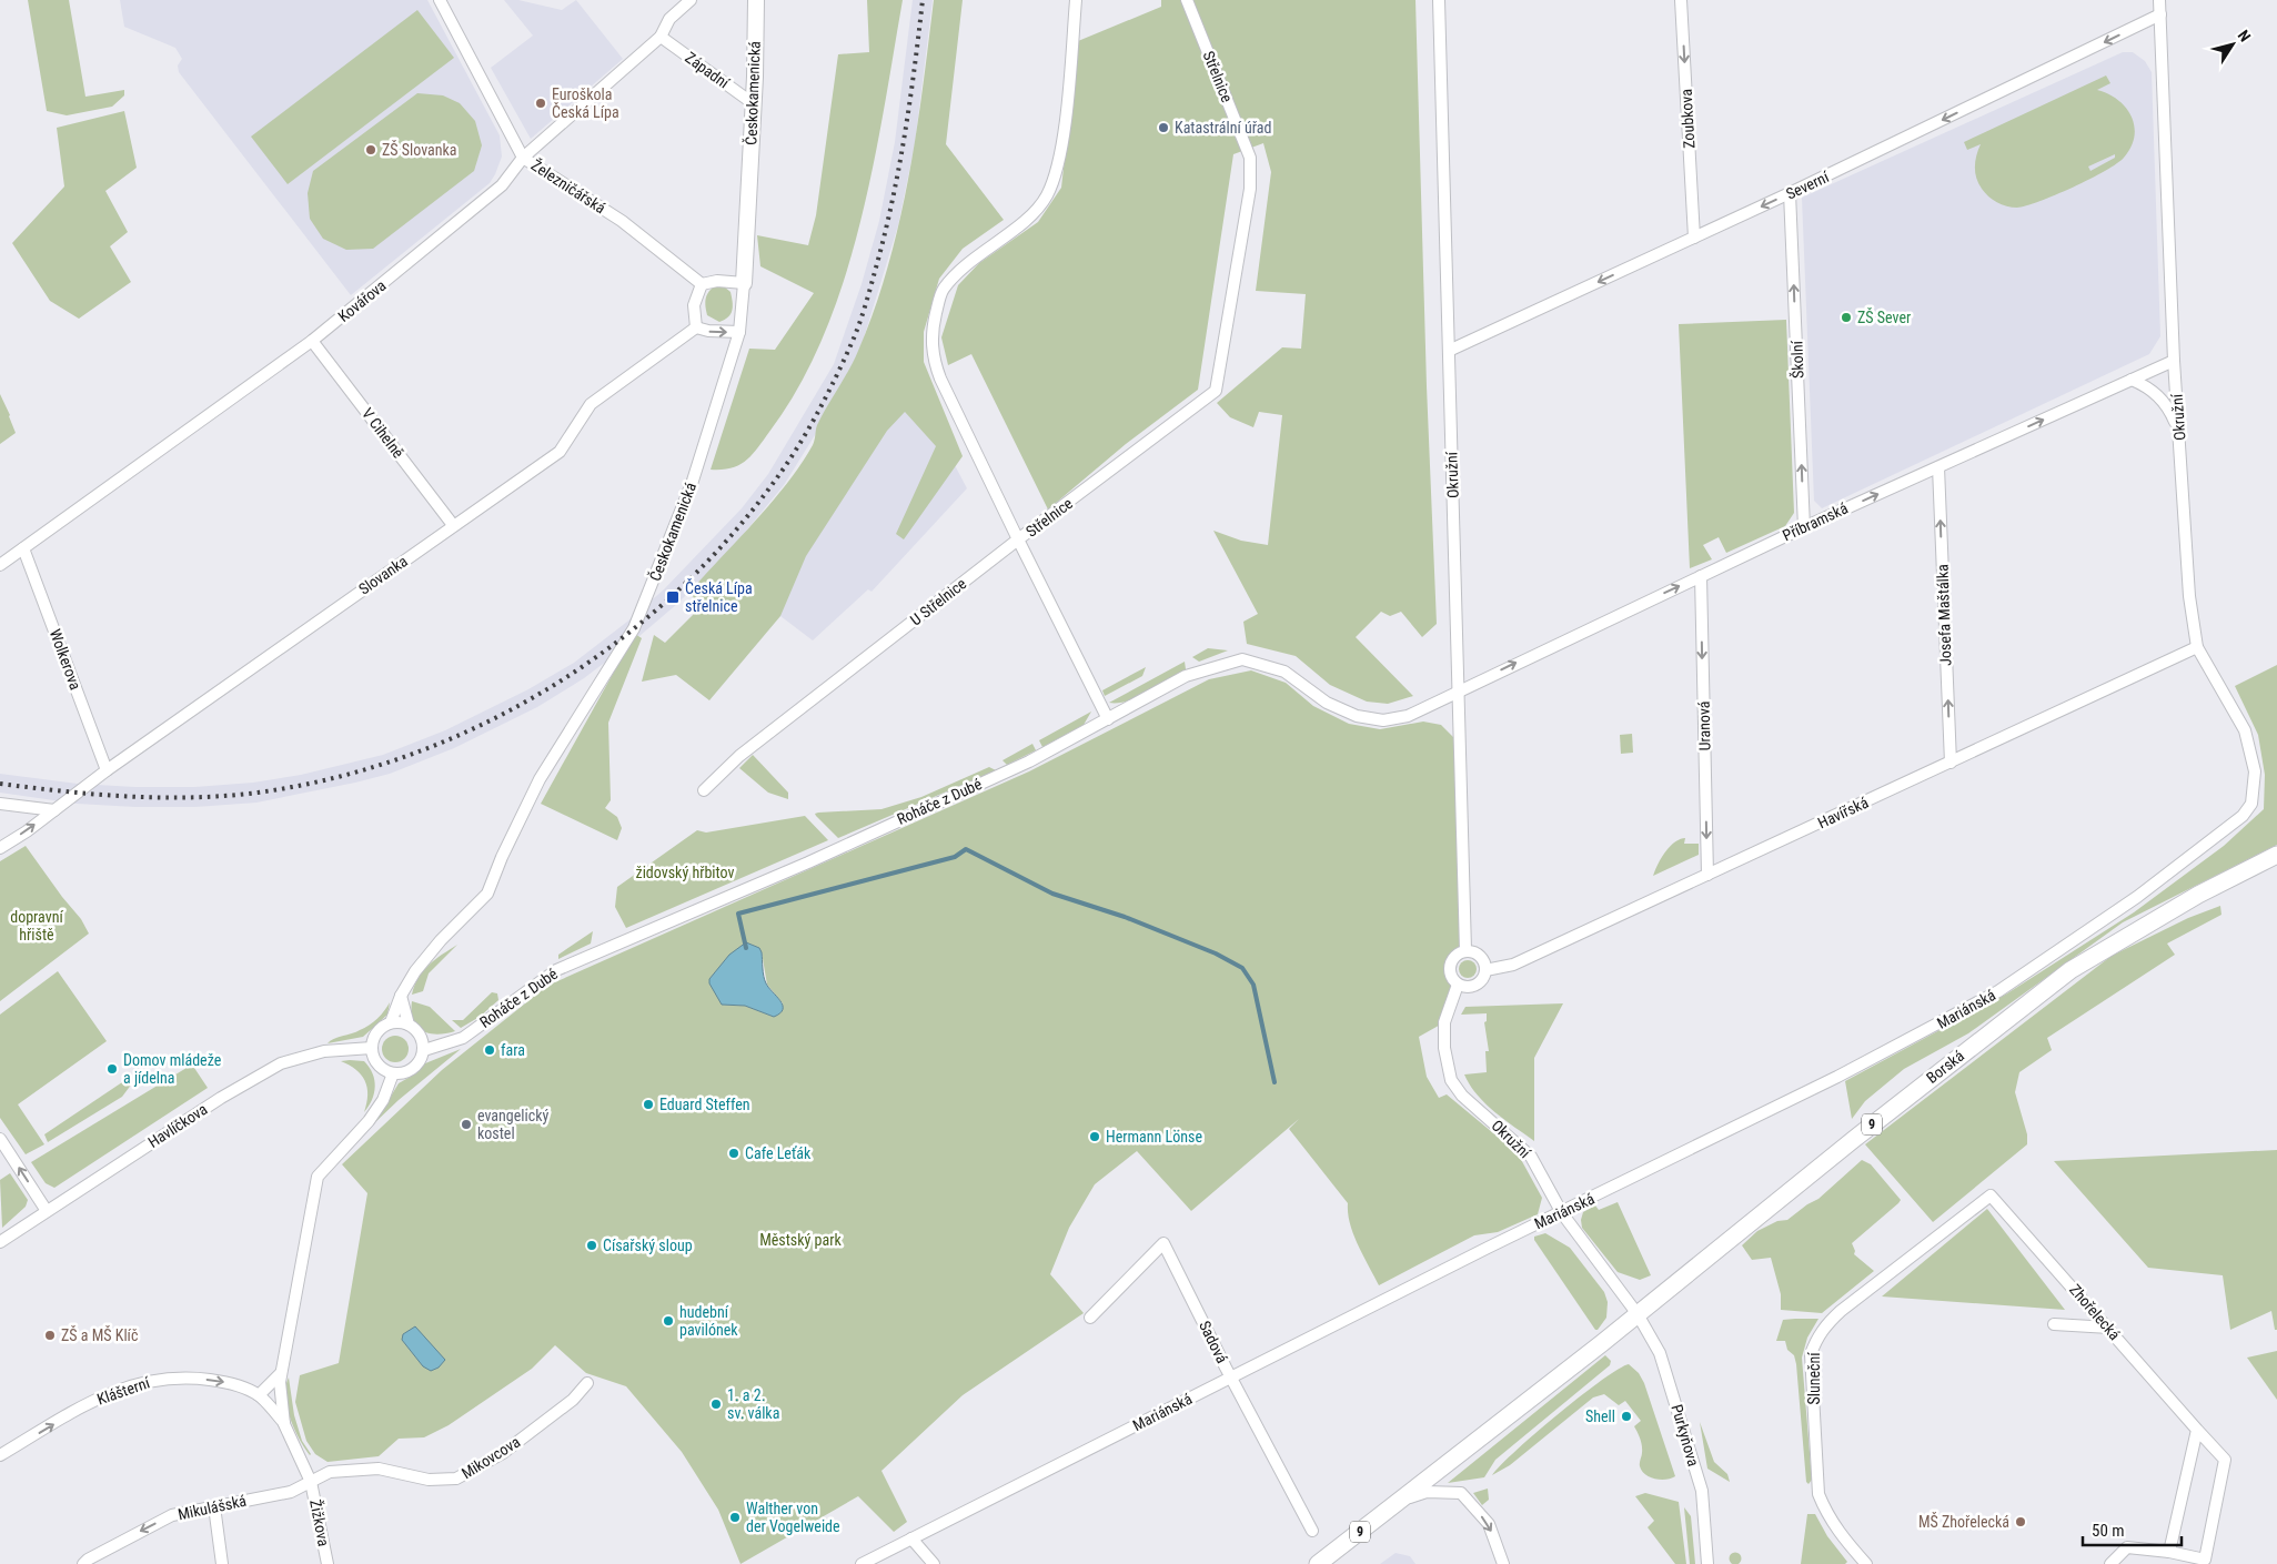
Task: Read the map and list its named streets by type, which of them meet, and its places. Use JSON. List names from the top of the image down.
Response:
{
  "streets": {
    "main road": ["Borská", "9"],
    "street": [
      "Západní",
      "Střelnice",
      "Českokamenická",
      "Zoubkova",
      "Severní",
      "Železničářská",
      "Kovářova",
      "Školní",
      "Okružní",
      "V Cihelně",
      "Příbramská",
      "Slovanka",
      "U Střelnice",
      "Josefa Maštálka",
      "Wolkerova",
      "Uranová",
      "Roháče z Dubé",
      "Havířská",
      "Mariánská",
      "Havlíčkova",
      "Zhořelecká",
      "Sadová",
      "Sluneční",
      "Klášterní",
      "Purkyňova",
      "Mikovcova",
      "Mikulášská",
      "Žižkova"
    ]
  },
  "crossings": [
    ["Západní", "Českokamenická"],
    ["Západní", "Kovářova"],
    ["Střelnice", "U Střelnice"],
    ["Českokamenická", "Roháče z Dubé"],
    ["Českokamenická", "Havlíčkova"],
    ["Zoubkova", "Severní"],
    ["Severní", "Školní"],
    ["Severní", "Okružní"],
    ["Železničářská", "Kovářova"],
    ["Kovářova", "V Cihelně"],
    ["Kovářova", "Wolkerova"],
    ["Školní", "Příbramská"],
    ["Okružní", "Příbramská"],
    ["Okružní", "Roháče z Dubé"],
    ["Okružní", "Havířská"],
    ["Okružní", "Mariánská"],
    ["Okružní", "Borská"],
    ["Okružní", "9"],
    ["Okružní", "Purkyňova"],
    ["V Cihelně", "Slovanka"],
    ["Příbramská", "Josefa Maštálka"],
    ["Příbramská", "Uranová"],
    ["Příbramská", "Roháče z Dubé"],
    ["Slovanka", "Wolkerova"],
    ["Josefa Maštálka", "Havířská"],
    ["Uranová", "Havířská"],
    ["Roháče z Dubé", "Havlíčkova"],
    ["Mariánská", "Sadová"],
    ["Borská", "9"],
    ["Borská", "Purkyňova"],
    ["9", "Purkyňova"],
    ["Zhořelecká", "Sluneční"],
    ["Mikovcova", "Mikulášská"],
    ["Mikovcova", "Žižkova"],
    ["Mikulášská", "Žižkova"]
  ],
  "one_way": [
    "Zoubkova",
    "Severní",
    "Školní",
    "Příbramská",
    "Josefa Maštálka",
    "Uranová",
    "Klášterní",
    "Mikulášská"
  ],
  "parks": ["židovský hřbitov", "dopravní hřiště", "Městský park"],
  "places": {
    "other": [
      "Euroškola Česká Lípa",
      "Katastrální úřad",
      "ZŠ Slovanka",
      "ZŠ Sever",
      "fara",
      "Domov mládeže a jídelna",
      "Eduard Steffen",
      "evangelický kostel",
      "Hermann Lönse",
      "Cafe Leťák",
      "Císařský sloup",
      "hudební pavilónek",
      "ZŠ a MŠ Klíč",
      "1. a 2. sv. válka",
      "Shell",
      "Walther von der Vogelweide",
      "MŠ Zhořelecká"
    ],
    "transit": ["Česká Lípa střelnice"]
  },
  "scale_bar": "50 m",
  "north": "top right"
}
